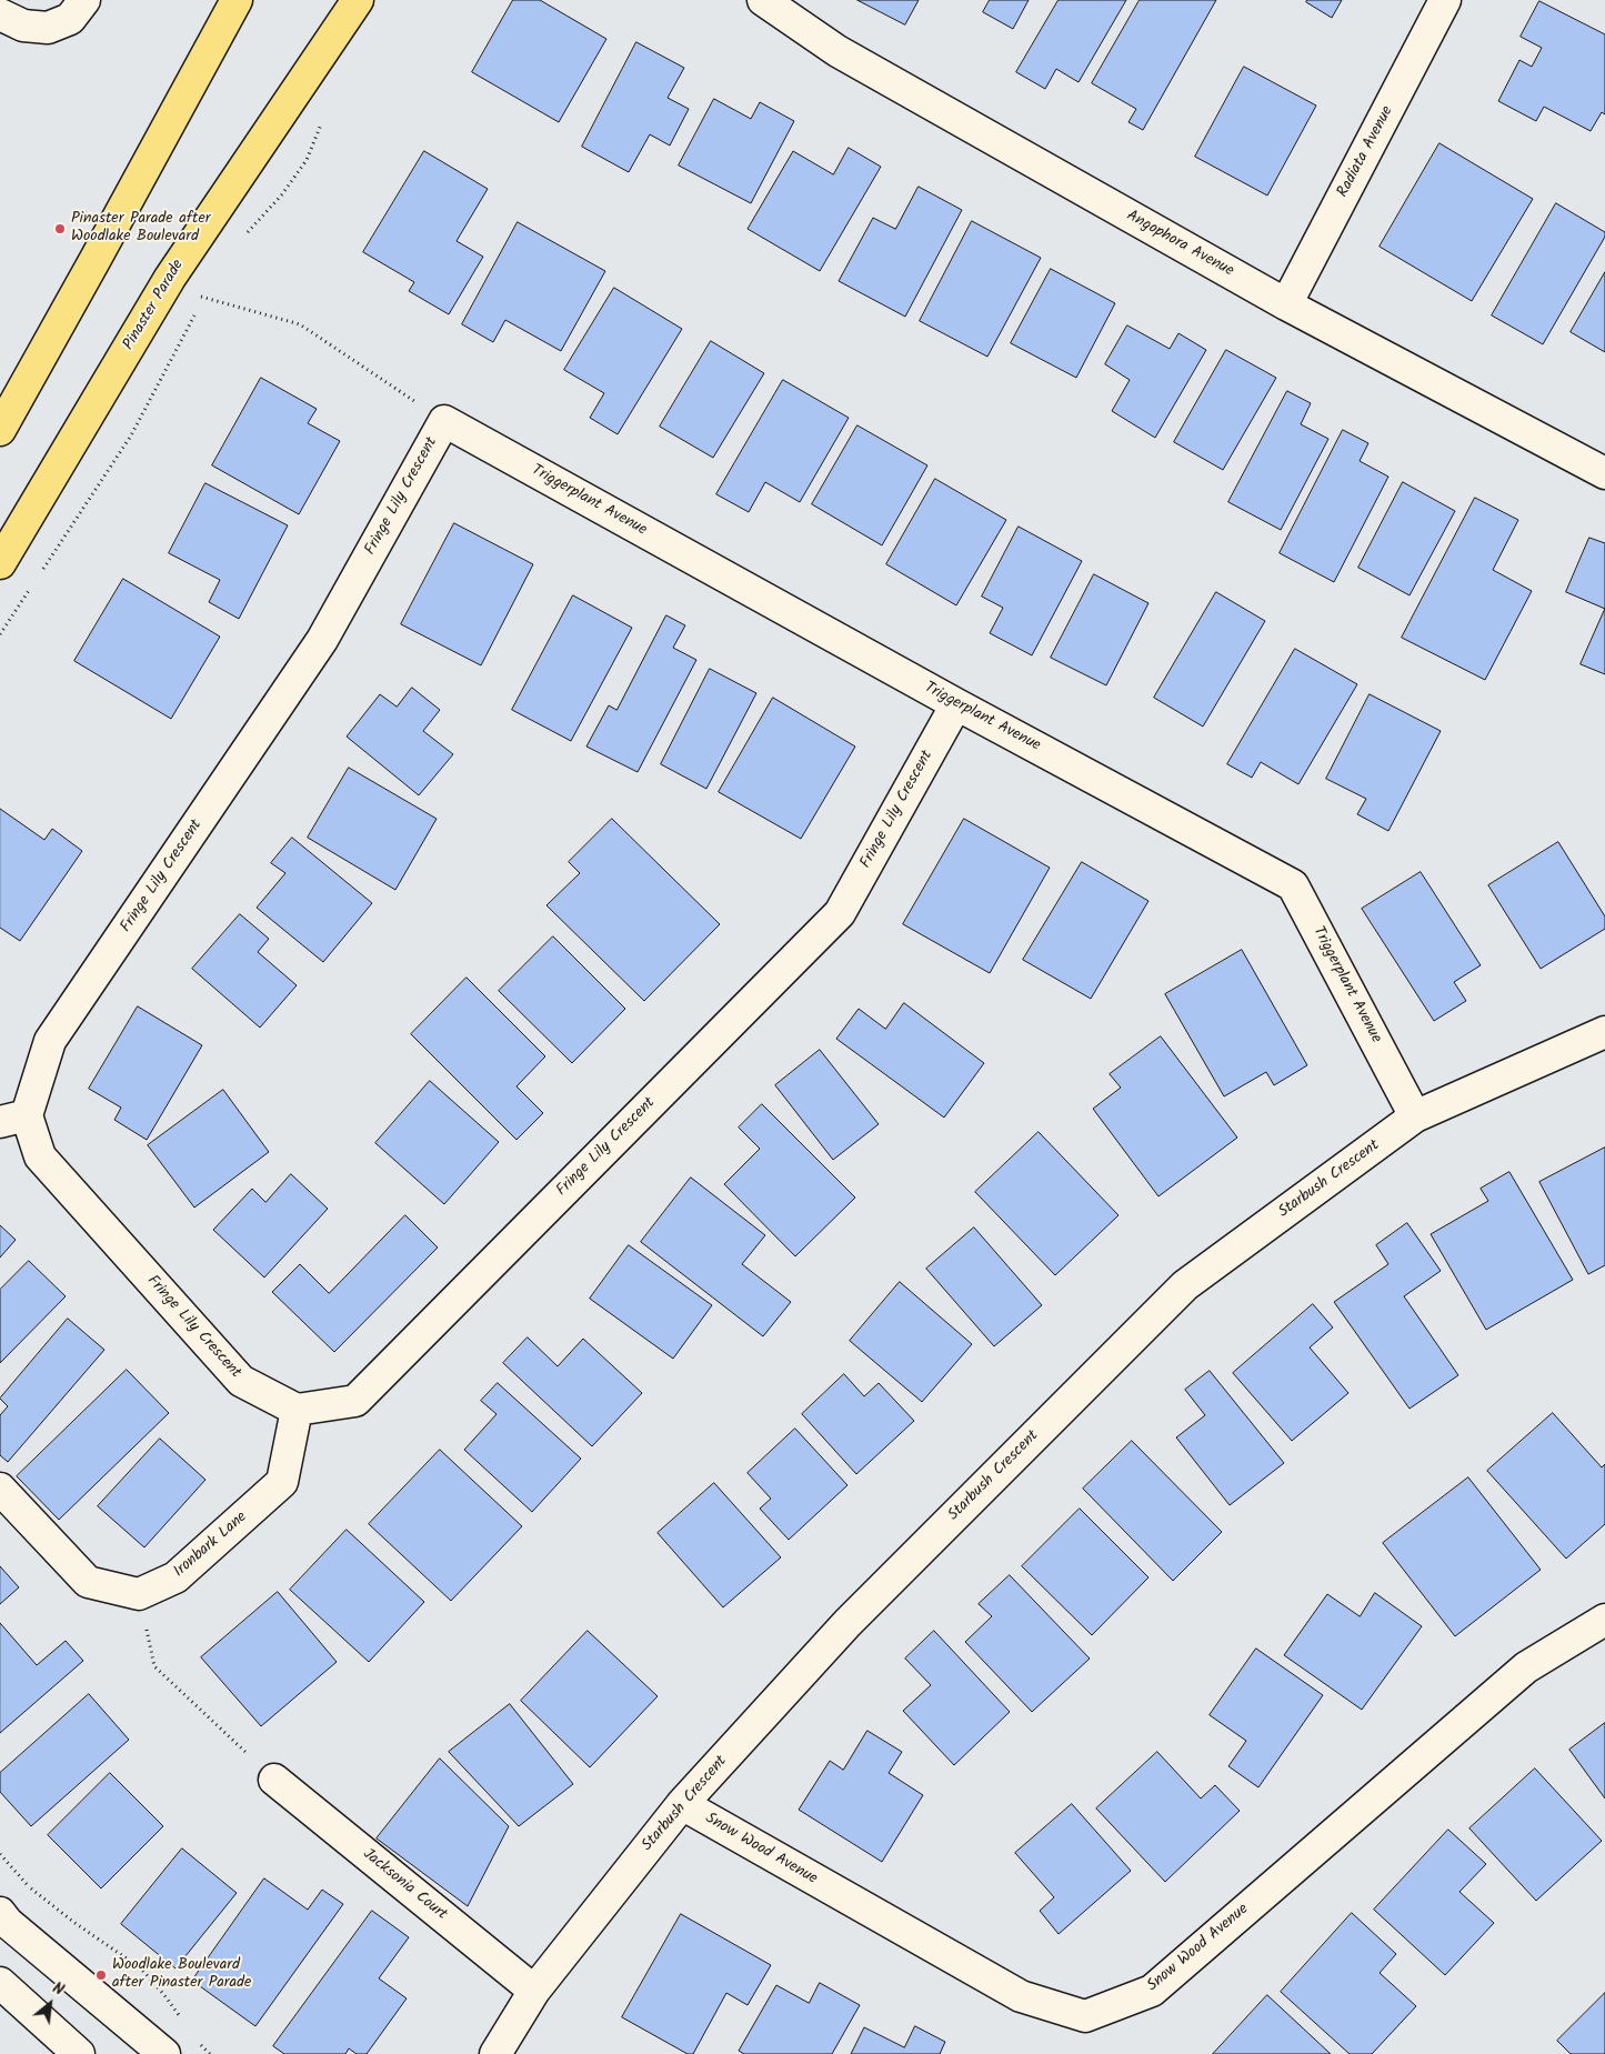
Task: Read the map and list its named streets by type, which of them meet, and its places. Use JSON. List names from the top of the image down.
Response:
{
  "streets": {
    "main road": ["Pinaster Parade"],
    "street": [
      "Radiata Avenue",
      "Angophora Avenue",
      "Fringe Lily Crescent",
      "Triggerplant Avenue",
      "Starbush Crescent",
      "Ironbark Lane",
      "Snow Wood Avenue",
      "Jacksonia Court"
    ]
  },
  "crossings": [
    ["Radiata Avenue", "Angophora Avenue"],
    ["Fringe Lily Crescent", "Triggerplant Avenue"],
    ["Fringe Lily Crescent", "Ironbark Lane"],
    ["Triggerplant Avenue", "Starbush Crescent"],
    ["Starbush Crescent", "Snow Wood Avenue"],
    ["Starbush Crescent", "Jacksonia Court"]
  ],
  "places": ["Pinaster Parade after Woodlake Boulevard", "Woodlake Boulevard after Pinaster Parade"],
  "north": "top right"
}
